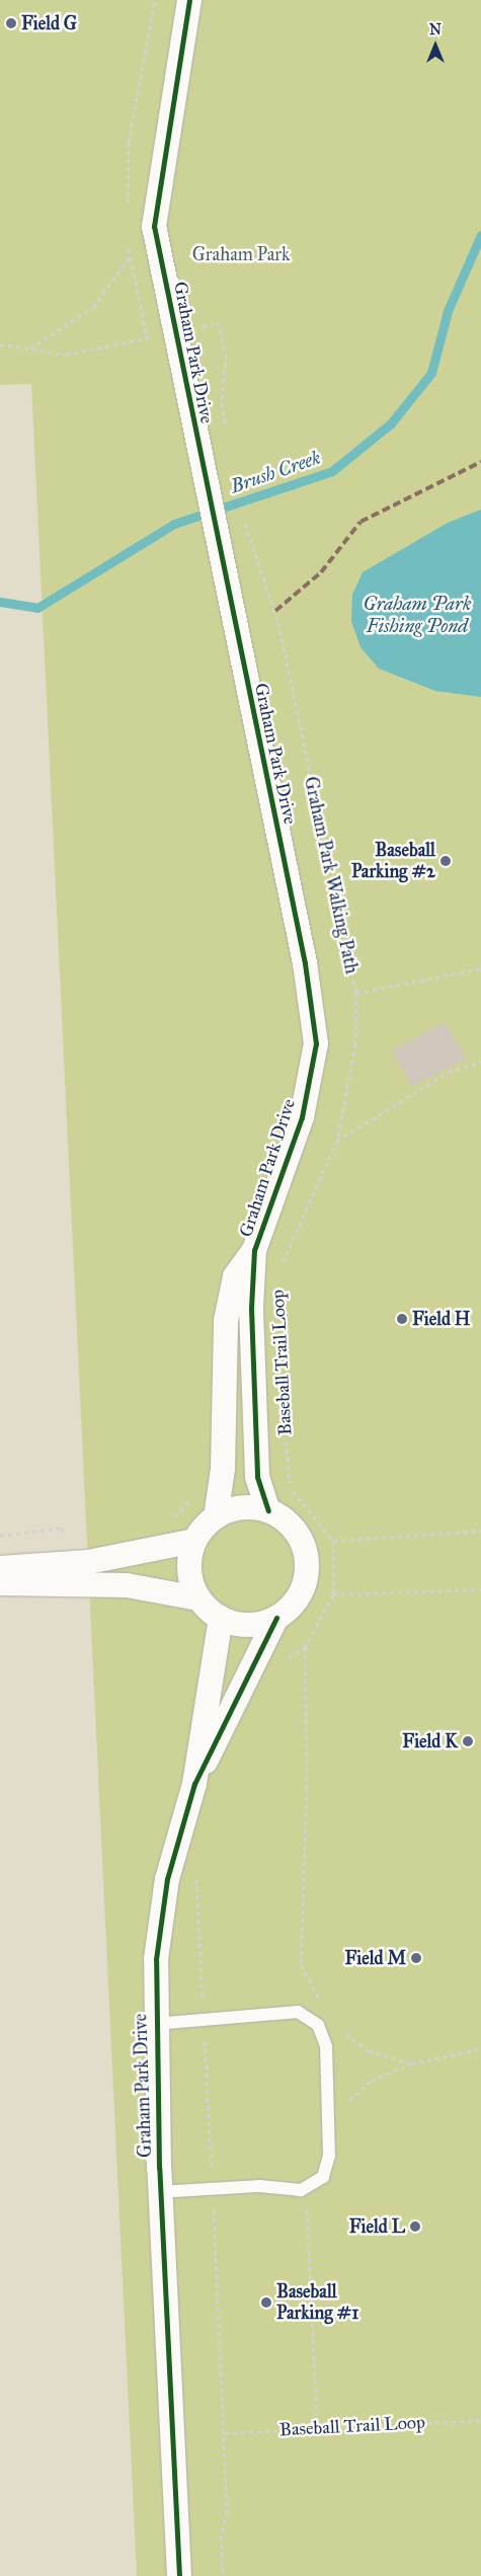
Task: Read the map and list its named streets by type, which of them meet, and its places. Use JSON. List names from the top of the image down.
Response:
{
  "streets": {
    "street": ["Graham Park Drive"],
    "path": ["Graham Park Walking Path", "Baseball Trail Loop"]
  },
  "crossings": [
    ["Graham Park Walking Path", "Baseball Trail Loop"]
  ],
  "water": ["Brush Creek", "Graham Park Fishing Pond"],
  "parks": ["Graham Park"],
  "places": [
    "Field G",
    "Baseball Parking #2",
    "Field H",
    "Field K",
    "Field M",
    "Field L",
    "Baseball Parking #1"
  ],
  "north": "top"
}
